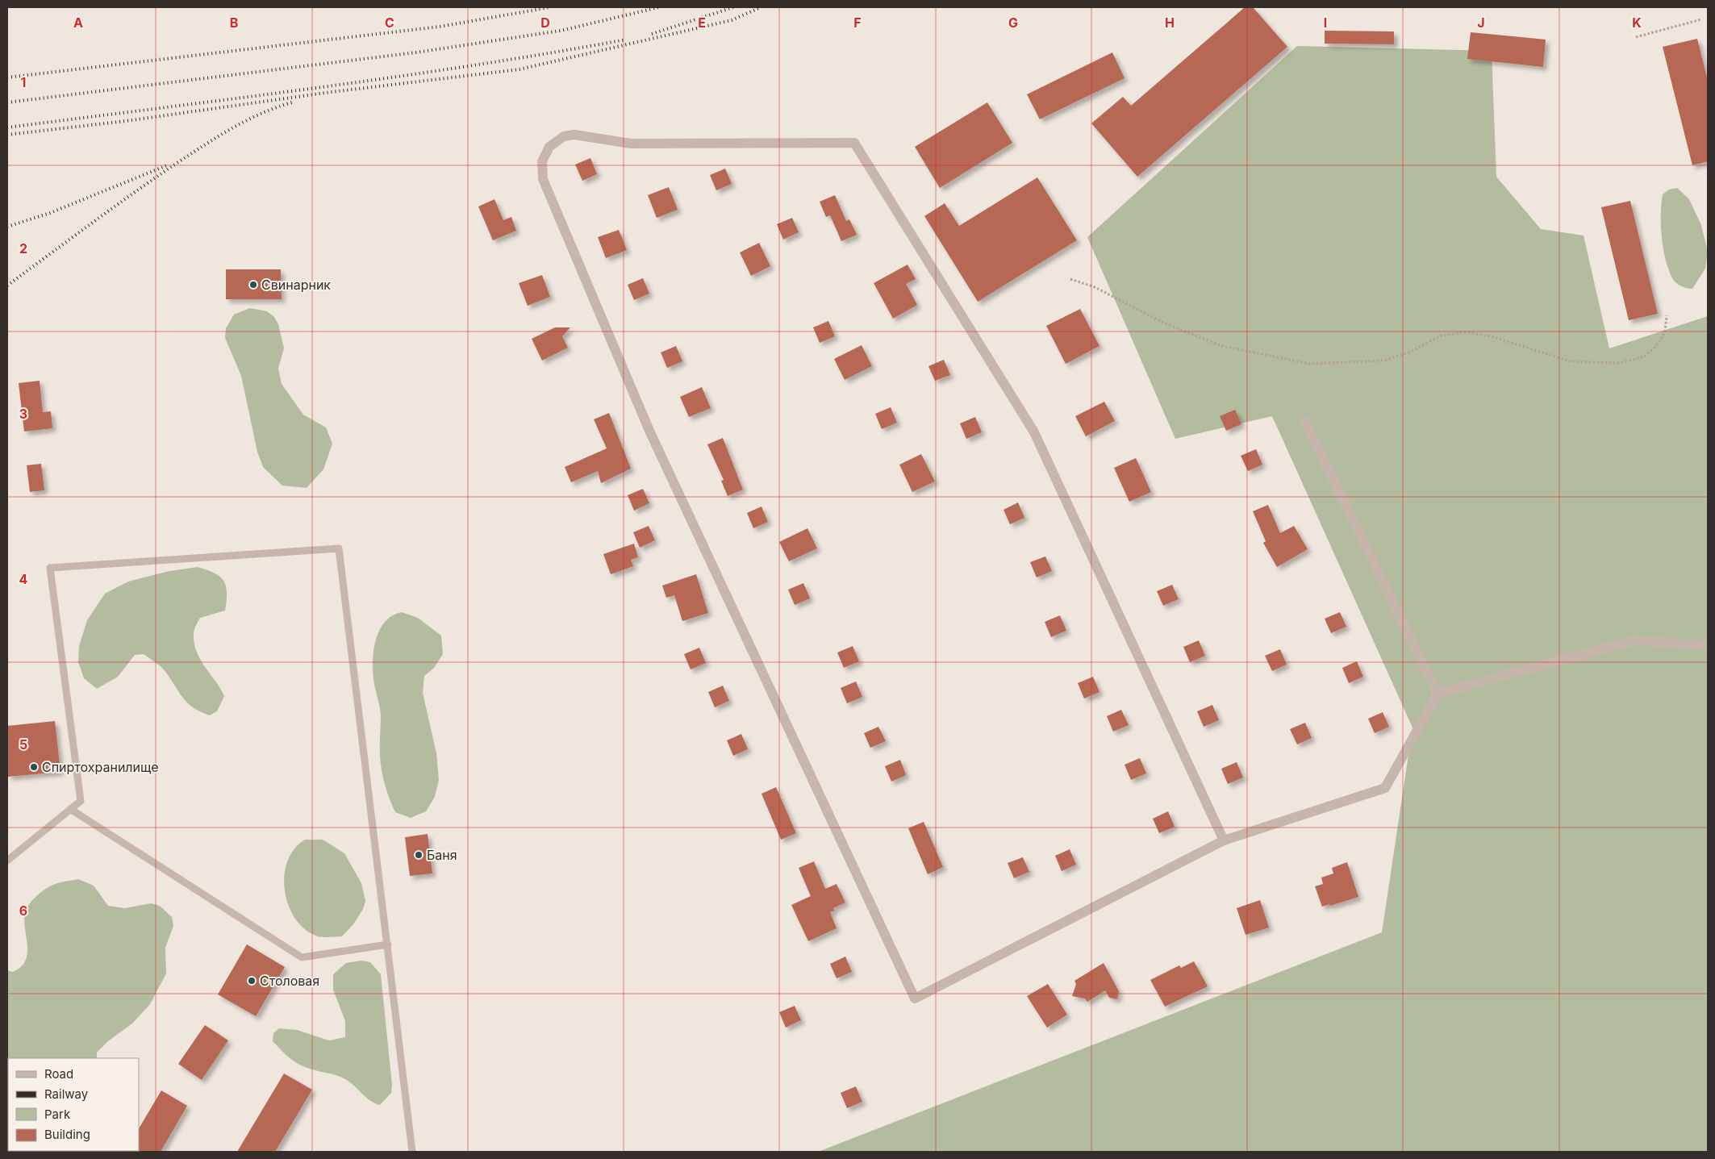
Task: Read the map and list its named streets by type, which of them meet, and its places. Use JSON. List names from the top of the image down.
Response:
{
  "places": [
    "Свинарник",
    "Спиртохранилище",
    "Баня",
    "Столовая"
  ],
  "legend": [
    "Road",
    "Railway",
    "Park",
    "Building"
  ],
  "grid": {
    "columns": [
      "A",
      "B",
      "C",
      "D",
      "E",
      "F",
      "G",
      "H",
      "I",
      "J",
      "K"
    ],
    "rows": [
      "1",
      "2",
      "3",
      "4",
      "5",
      "6"
    ]
  }
}
